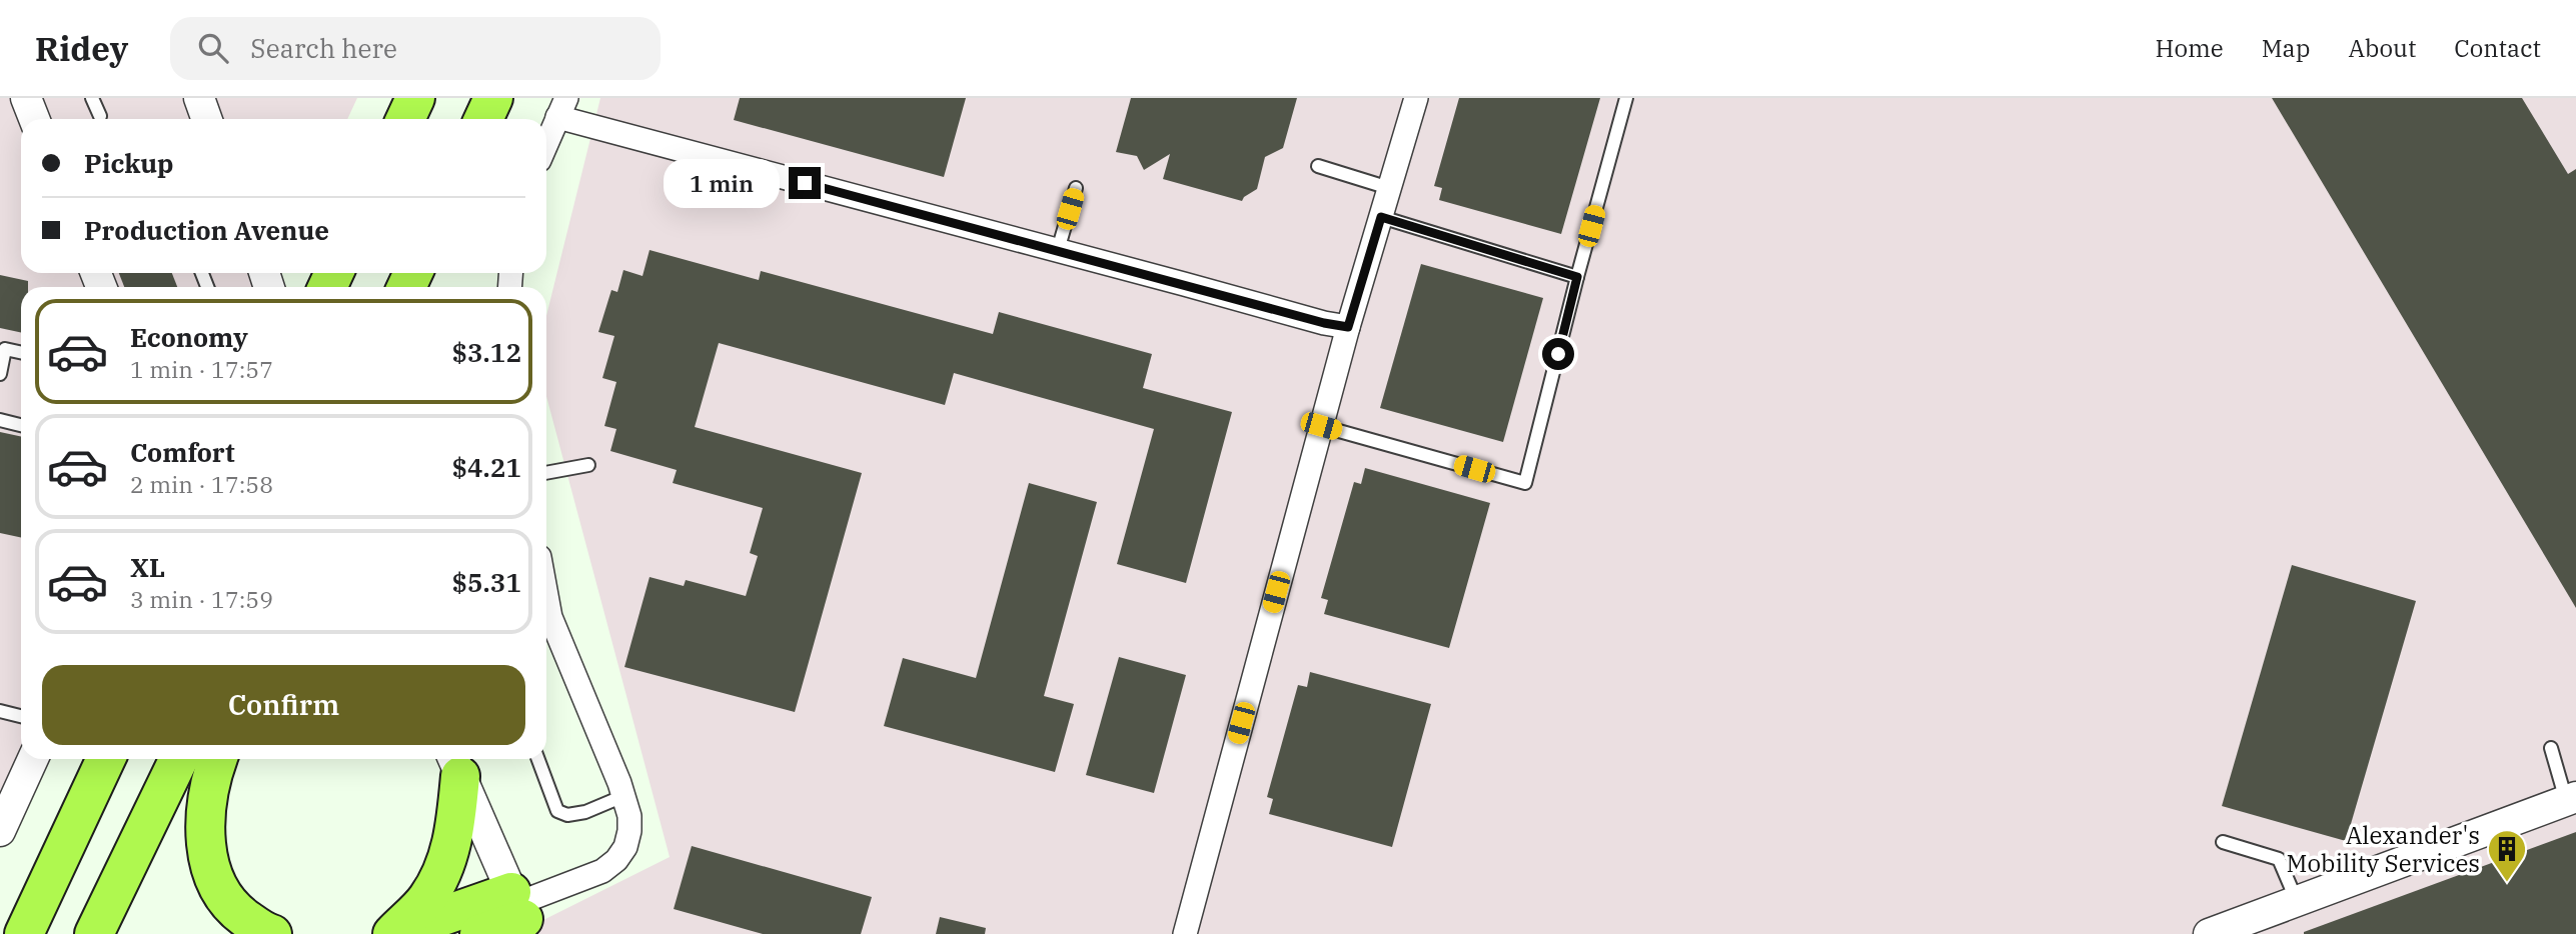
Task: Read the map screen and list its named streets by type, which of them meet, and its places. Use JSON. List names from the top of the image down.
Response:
{
  "places": {
    "building": ["Alexander's Mobility Services"]
  },
  "page": {
    "header": "Ridey",
    "search": "Search here",
    "nav": [
      "Home",
      "Map",
      "About",
      "Contact"
    ],
    "banner": ["Pickup", "Production Avenue"],
    "bubble": "1 min",
    "list": [
      {
        "name": "Economy",
        "note": "1 min · 17:57",
        "value": "$3.12"
      },
      {
        "name": "Comfort",
        "note": "2 min · 17:58",
        "value": "$4.21"
      },
      {
        "name": "XL",
        "note": "3 min · 17:59",
        "value": "$5.31"
      }
    ],
    "buttons": "Confirm"
  }
}
